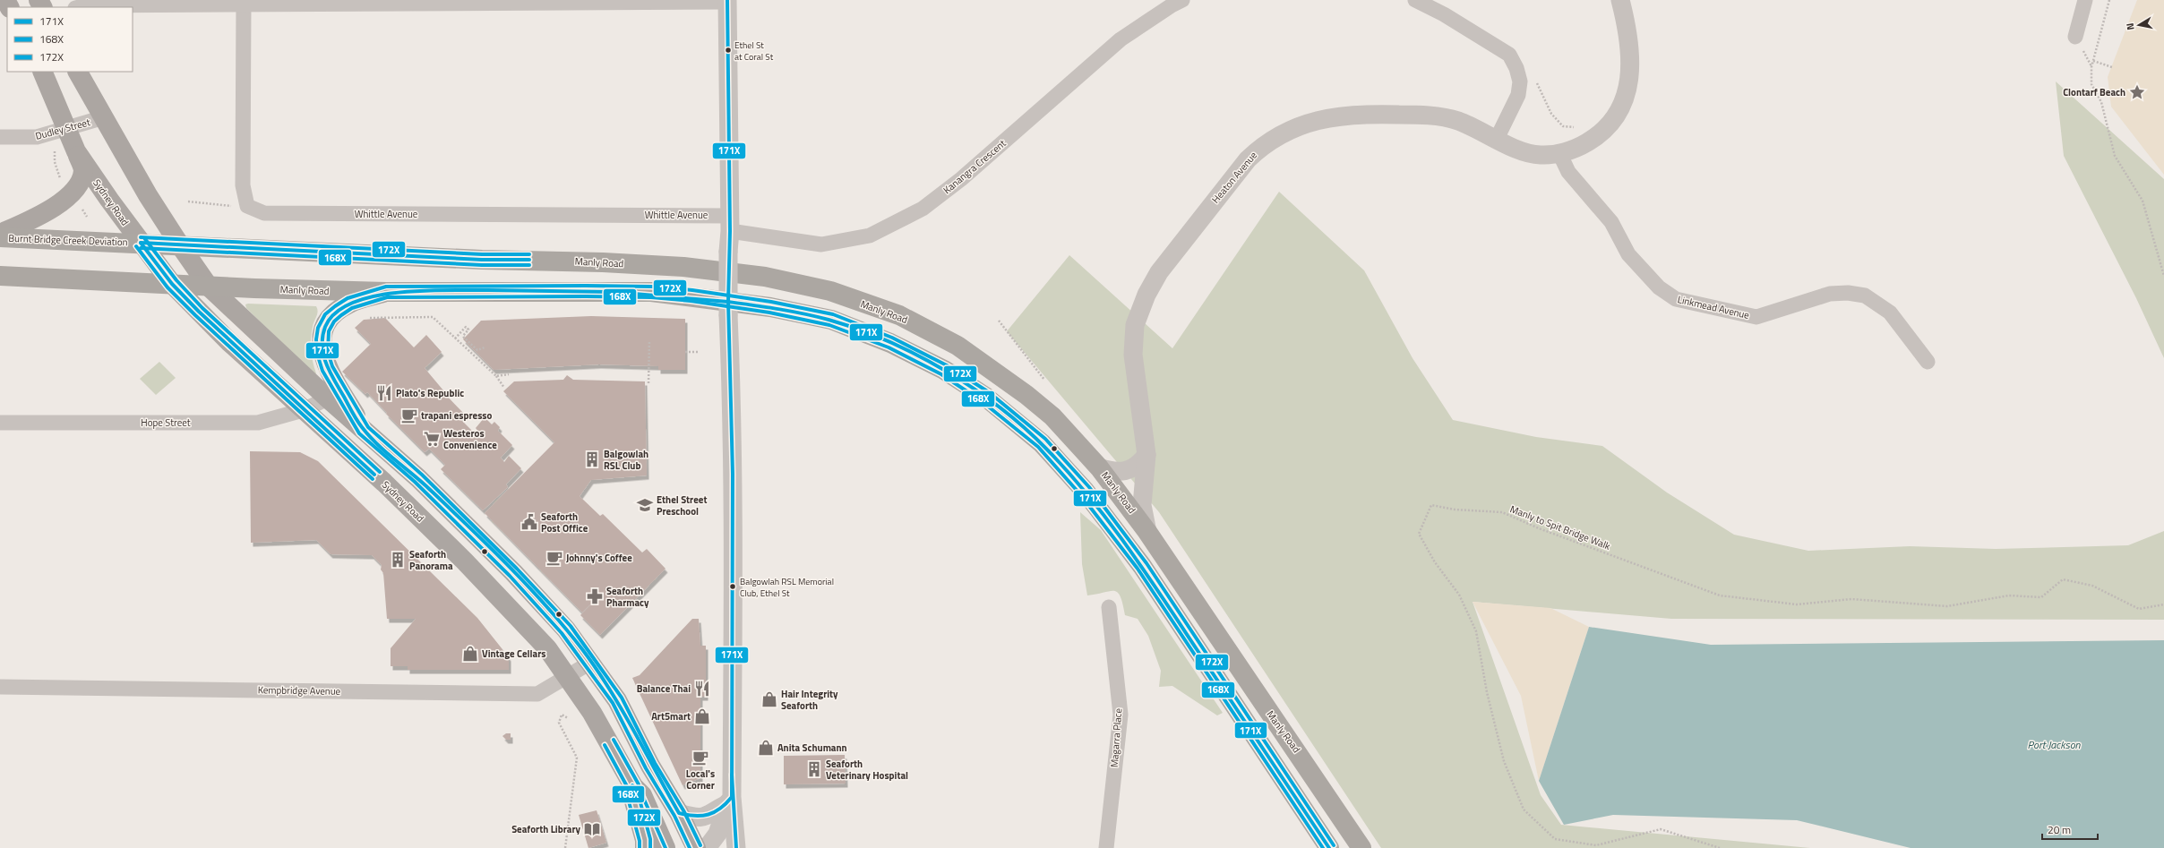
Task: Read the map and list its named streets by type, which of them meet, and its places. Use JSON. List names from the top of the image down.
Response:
{
  "streets": {
    "highway": ["Burnt Bridge Creek Deviation", "Manly Road"],
    "main road": ["Sydney Road"],
    "street": [
      "Dudley Street",
      "Kanangra Crescent",
      "Heaton Avenue",
      "Whittle Avenue",
      "Linkmead Avenue",
      "Hope Street",
      "Kempbridge Avenue",
      "Magarra Place"
    ],
    "path": ["Manly to Spit Bridge Walk"]
  },
  "crossings": [
    ["Dudley Street", "Sydney Road"],
    ["Kanangra Crescent", "Whittle Avenue"],
    ["Heaton Avenue", "Manly Road"],
    ["Heaton Avenue", "Linkmead Avenue"],
    ["Sydney Road", "Burnt Bridge Creek Deviation"],
    ["Sydney Road", "Manly Road"],
    ["Sydney Road", "Hope Street"],
    ["Sydney Road", "Kempbridge Avenue"],
    ["Burnt Bridge Creek Deviation", "Manly Road"]
  ],
  "water": ["Port Jackson"],
  "places": {
    "other": ["Ethel St at Coral St", "Balgowlah RSL Memorial Club, Ethel St"],
    "place": ["Clontarf Beach"],
    "restaurant": ["Plato's Republic", "Balance Thai"],
    "cafe": ["trapani espresso", "Johnny's Coffee", "Local's Corner"],
    "supermarket": ["Westeros Convenience"],
    "building": ["Balgowlah RSL Club", "Seaforth Panorama", "Seaforth Veterinary Hospital"],
    "school or university": ["Ethel Street Preschool"],
    "public building": ["Seaforth Post Office"],
    "pharmacy": ["Seaforth Pharmacy"],
    "shop": [
      "Vintage Cellars",
      "Hair Integrity Seaforth",
      "Art5mart",
      "Anita Schumann"
    ],
    "library": ["Seaforth Library"]
  },
  "lines": ["transit line 171X", "transit line 172X", "transit line 168X"],
  "legend": ["171X", "168X", "172X"],
  "scale_bar": "20 m",
  "north": "left"
}
